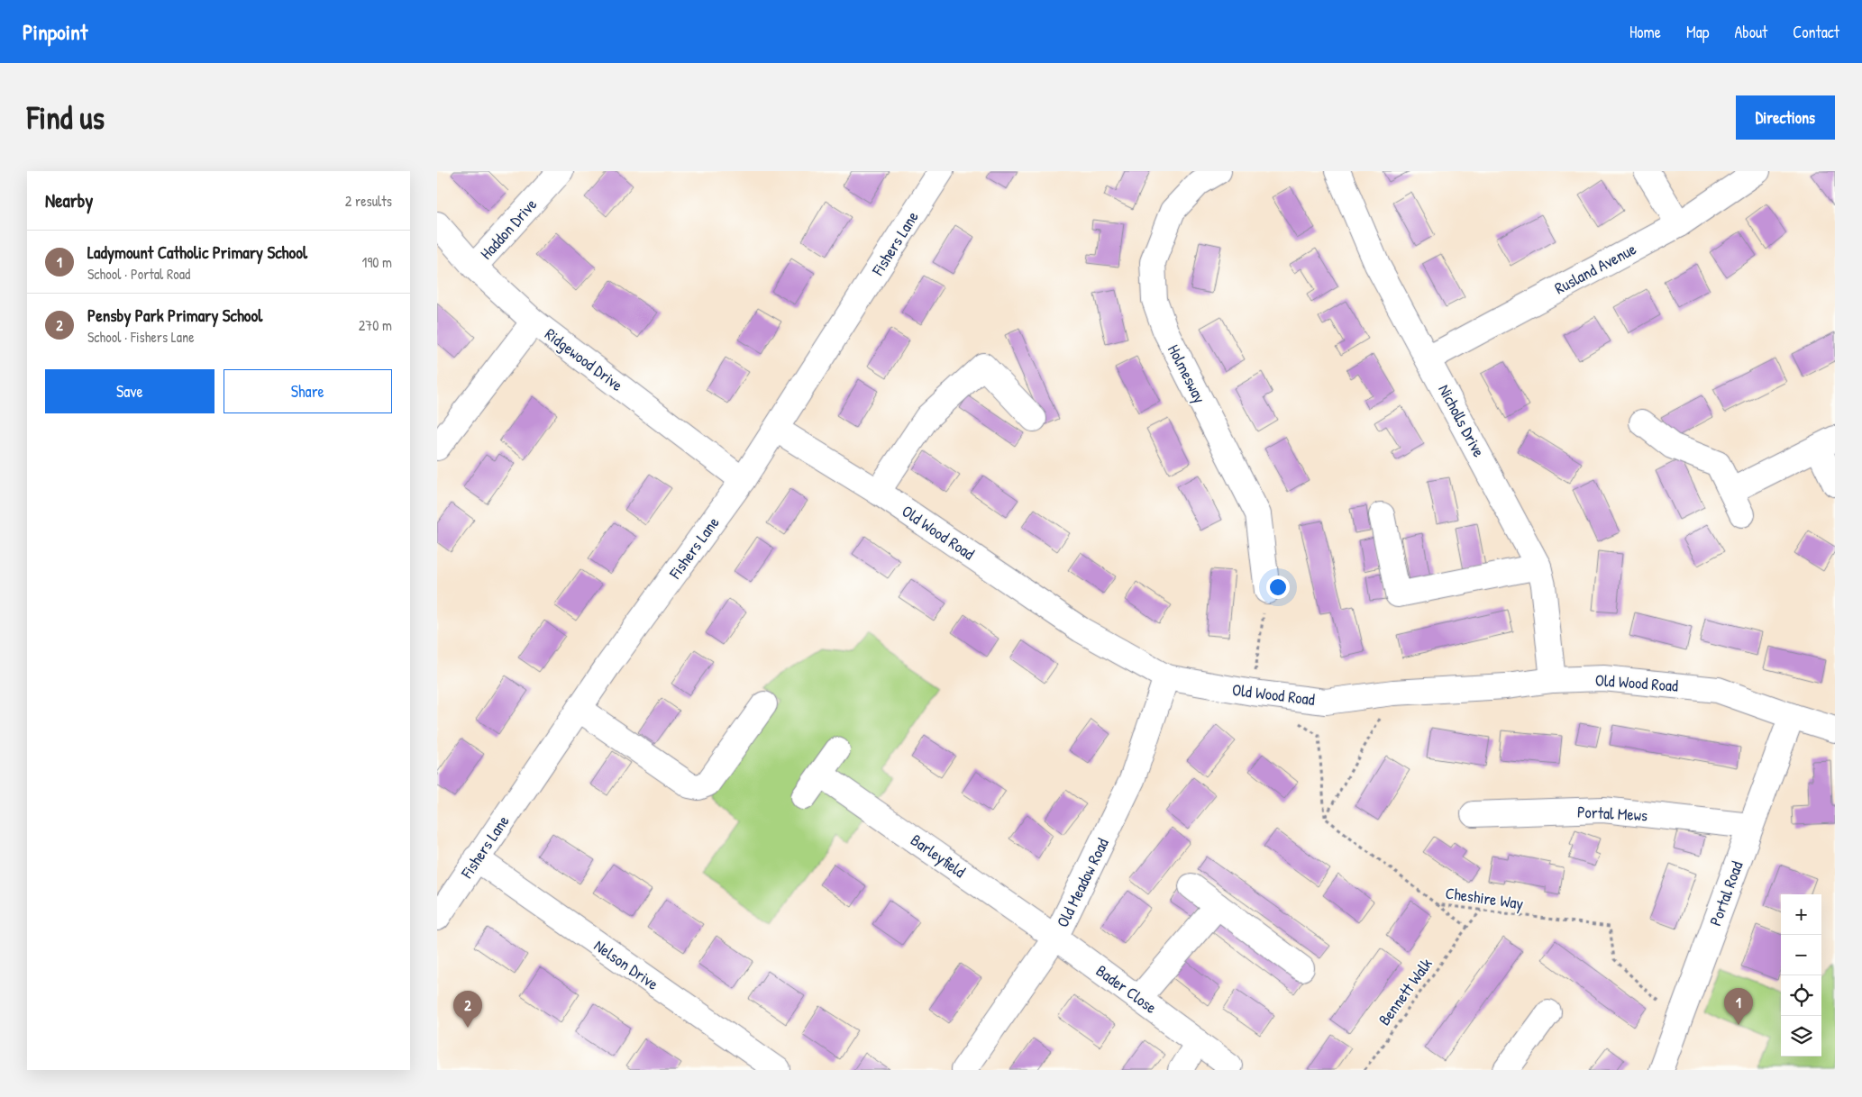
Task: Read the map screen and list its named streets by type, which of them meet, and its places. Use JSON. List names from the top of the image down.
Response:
{
  "streets": {
    "street": [
      "Haddon Drive",
      "Fishers Lane",
      "Rusland Avenue",
      "Ridgewood Drive",
      "Holmesway",
      "Nicholls Drive",
      "Old Wood Road",
      "Portal Mews",
      "Barleyfield",
      "Old Meadow Road",
      "Portal Road",
      "Nelson Drive",
      "Bader Close"
    ],
    "path": ["Cheshire Way", "Bennett Walk"]
  },
  "crossings": [
    ["Haddon Drive", "Ridgewood Drive"],
    ["Fishers Lane", "Ridgewood Drive"],
    ["Fishers Lane", "Old Wood Road"],
    ["Fishers Lane", "Nelson Drive"],
    ["Rusland Avenue", "Nicholls Drive"],
    ["Nicholls Drive", "Old Wood Road"],
    ["Old Wood Road", "Old Meadow Road"],
    ["Old Wood Road", "Portal Road"],
    ["Portal Mews", "Portal Road"],
    ["Barleyfield", "Old Meadow Road"],
    ["Barleyfield", "Bader Close"],
    ["Old Meadow Road", "Bader Close"],
    ["Portal Road", "Cheshire Way"],
    ["Cheshire Way", "Bennett Walk"]
  ],
  "page": {
    "header": "Pinpoint",
    "nav": [
      "Home",
      "Map",
      "About",
      "Contact"
    ],
    "buttons": [
      "Directions",
      ["Save", "Share"]
    ],
    "title": "Find us",
    "heading": ["Nearby", "2 results"],
    "list": [
      {
        "mark": "1",
        "name": "Ladymount Catholic Primary School",
        "note": "School · Portal Road",
        "value": "190 m"
      },
      {
        "mark": "2",
        "name": "Pensby Park Primary School",
        "note": "School · Fishers Lane",
        "value": "270 m"
      }
    ],
    "map_buttons": ["+", "−"],
    "pins": ["1", "2"]
  }
}
